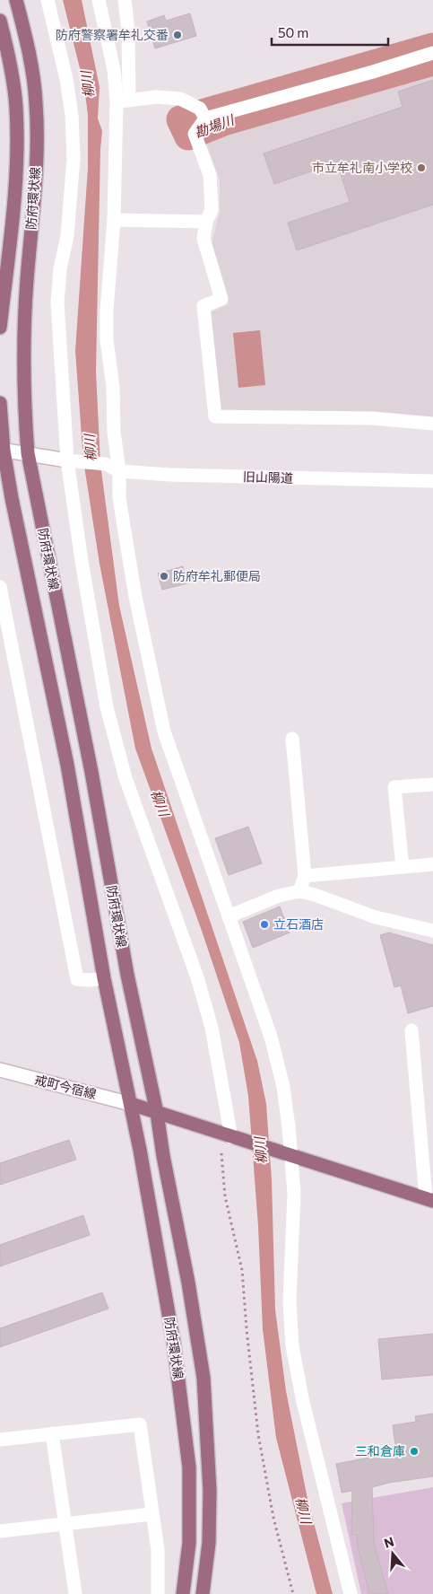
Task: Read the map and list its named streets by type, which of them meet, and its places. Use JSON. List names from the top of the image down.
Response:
{
  "streets": {
    "main road": ["防府環状線"],
    "street": ["旧山陽道", "戒町今宿線"]
  },
  "crossings": [
    ["防府環状線", "戒町今宿線"]
  ],
  "water": ["柳川", "勘場川"],
  "places": [
    "防府警察署牟礼交番",
    "市立牟礼南小学校",
    "防府牟礼郵便局",
    "立石酒店",
    "三和倉庫"
  ],
  "scale_bar": "50 m",
  "north": "top"
}
